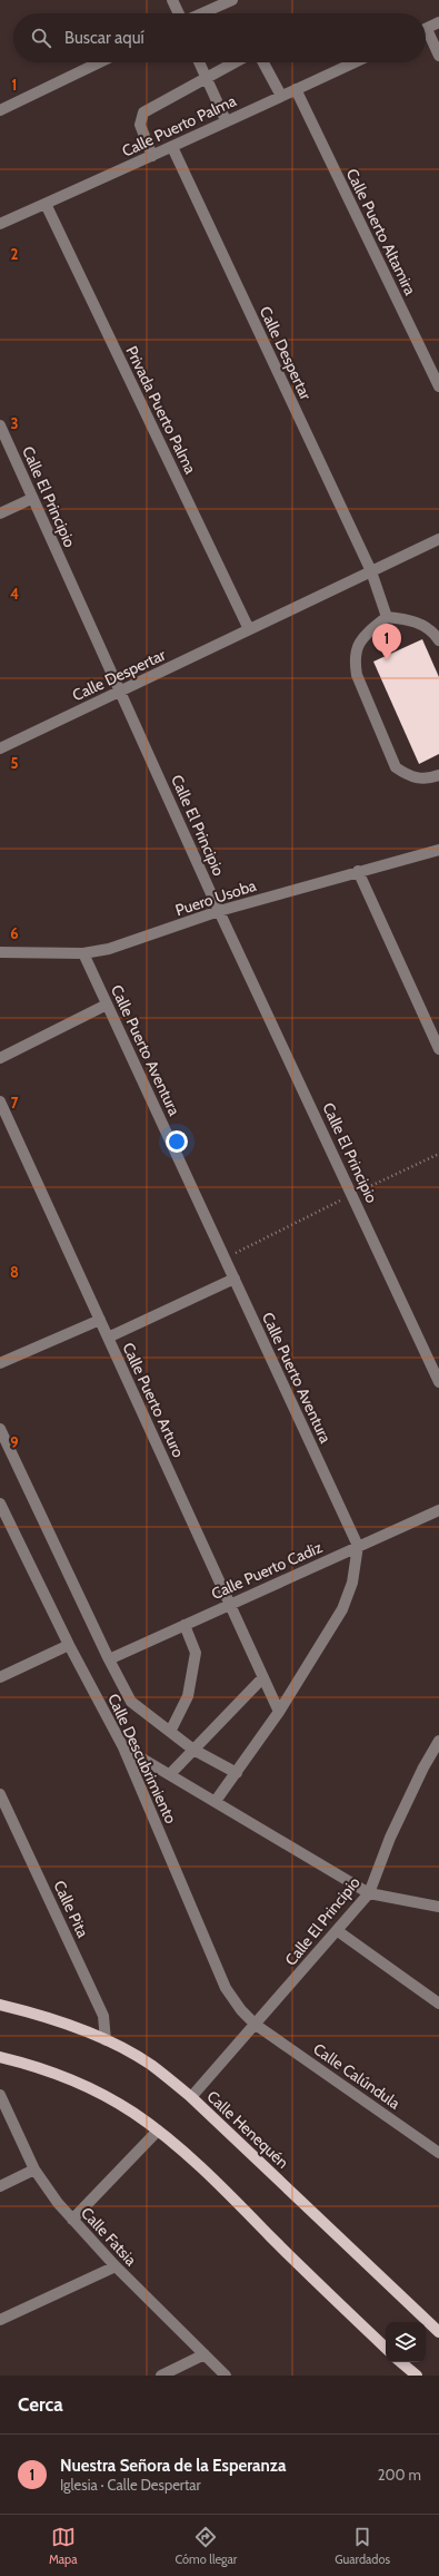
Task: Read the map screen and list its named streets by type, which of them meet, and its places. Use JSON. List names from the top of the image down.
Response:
{
  "streets": {
    "main road": ["Calle Henequén"],
    "street": [
      "Calle Puerto Palma",
      "Calle Puerto Altamira",
      "Calle Despertar",
      "Privada Puerto Palma",
      "Calle El Principio",
      "Puero Usoba",
      "Calle Puerto Aventura",
      "Calle Puerto Arturo",
      "Calle Puerto Cadiz",
      "Calle Descubrimiento",
      "Calle Pita",
      "Calle Calúndula",
      "Calle Fatsia"
    ]
  },
  "crossings": [
    ["Calle Puerto Palma", "Calle Puerto Altamira"],
    ["Calle Puerto Palma", "Calle Despertar"],
    ["Calle Puerto Palma", "Privada Puerto Palma"],
    ["Calle Despertar", "Privada Puerto Palma"],
    ["Calle Despertar", "Calle El Principio"],
    ["Calle El Principio", "Puero Usoba"],
    ["Calle El Principio", "Calle Descubrimiento"],
    ["Calle El Principio", "Calle Calúndula"],
    ["Calle El Principio", "Calle Henequén"],
    ["Puero Usoba", "Calle Puerto Aventura"],
    ["Calle Puerto Aventura", "Calle Puerto Cadiz"],
    ["Calle Puerto Arturo", "Calle Puerto Cadiz"],
    ["Calle Descubrimiento", "Calle Calúndula"],
    ["Calle Pita", "Calle Henequén"]
  ],
  "page": {
    "search": "Buscar aquí",
    "pins": "1",
    "heading": "Cerca",
    "list": [
      {
        "mark": "1",
        "name": "Nuestra Señora de la Esperanza",
        "note": "Iglesia · Calle Despertar",
        "value": "200 m"
      }
    ],
    "nav": ["Mapa", "Cómo llegar", "Guardados"]
  },
  "grid": {
    "rows": [
      "1",
      "2",
      "3",
      "4",
      "5",
      "6",
      "7",
      "8",
      "9"
    ]
  }
}
